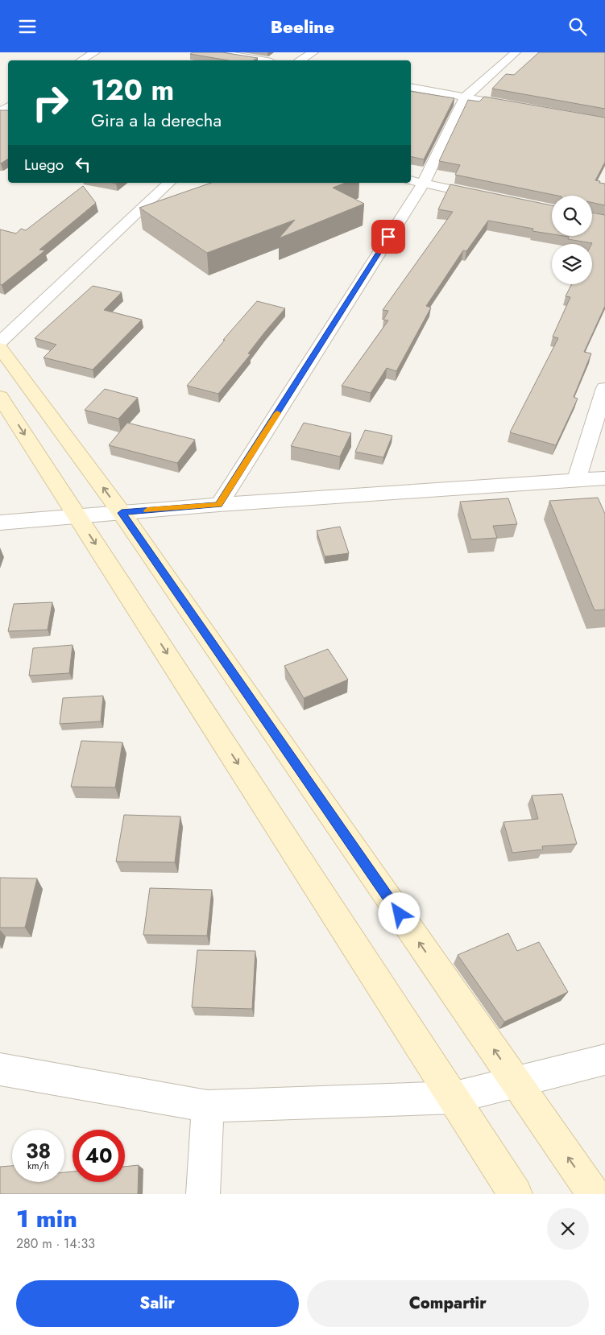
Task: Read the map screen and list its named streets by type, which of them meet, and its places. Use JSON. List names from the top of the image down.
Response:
{
  "page": {
    "header": "Beeline",
    "turn": ["120 m", "Gira a la derecha"],
    "then": "Luego",
    "speed": "38 km/h",
    "limit": "40",
    "heading": ["1 min", "280 m · 14:33"],
    "buttons": ["Salir", "Compartir"]
  }
}
